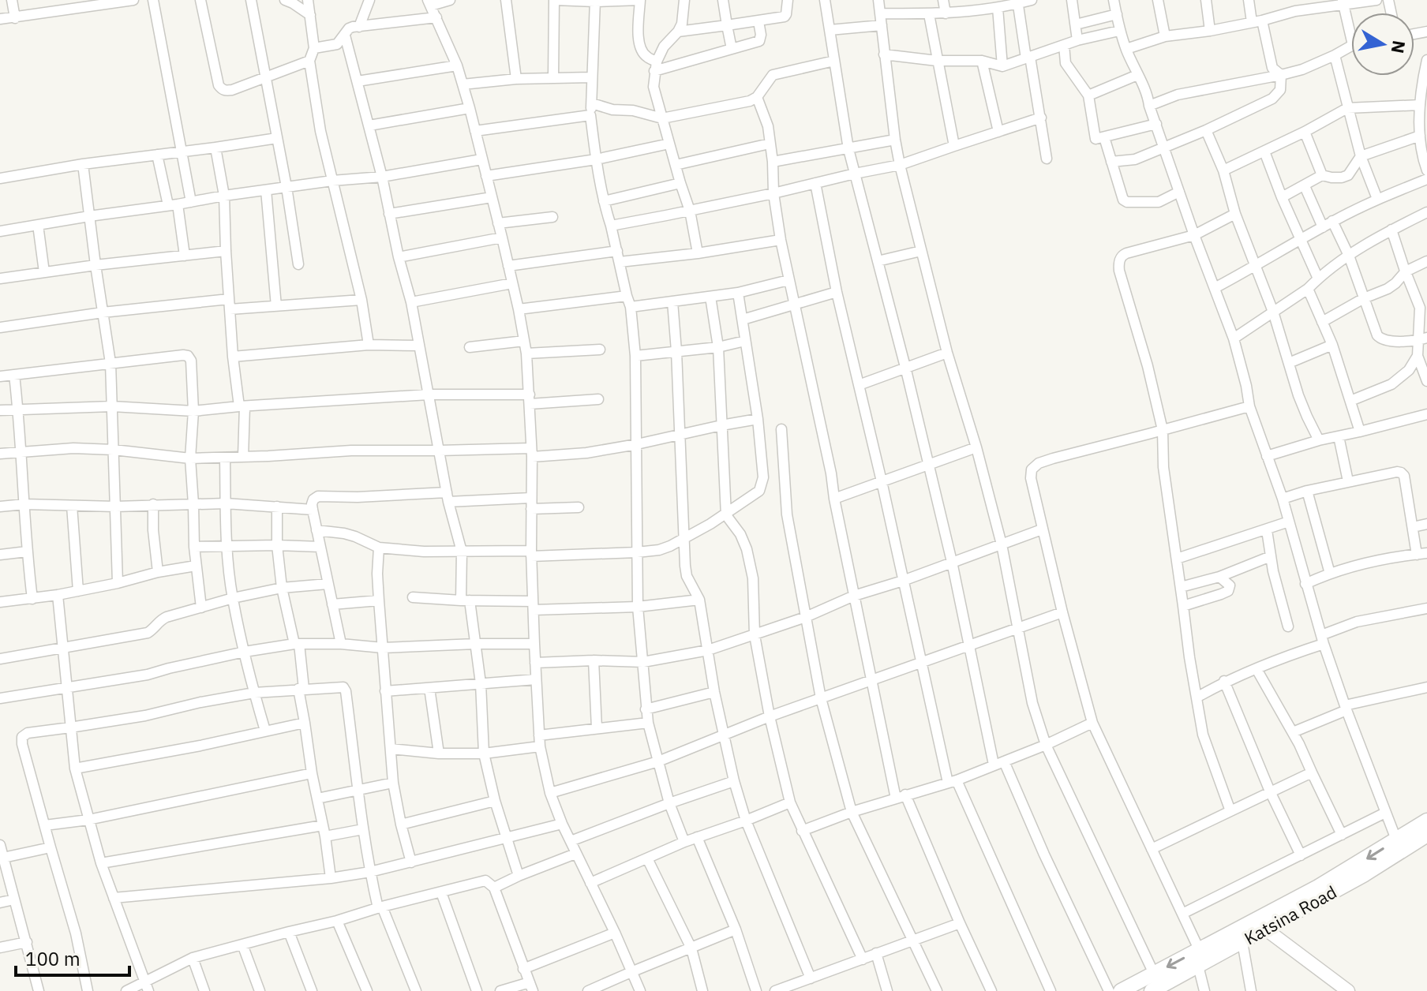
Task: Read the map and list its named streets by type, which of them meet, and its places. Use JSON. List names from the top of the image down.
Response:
{
  "streets": {
    "highway": ["Katsina Road"]
  },
  "scale_bar": "100 m",
  "north": "right"
}
